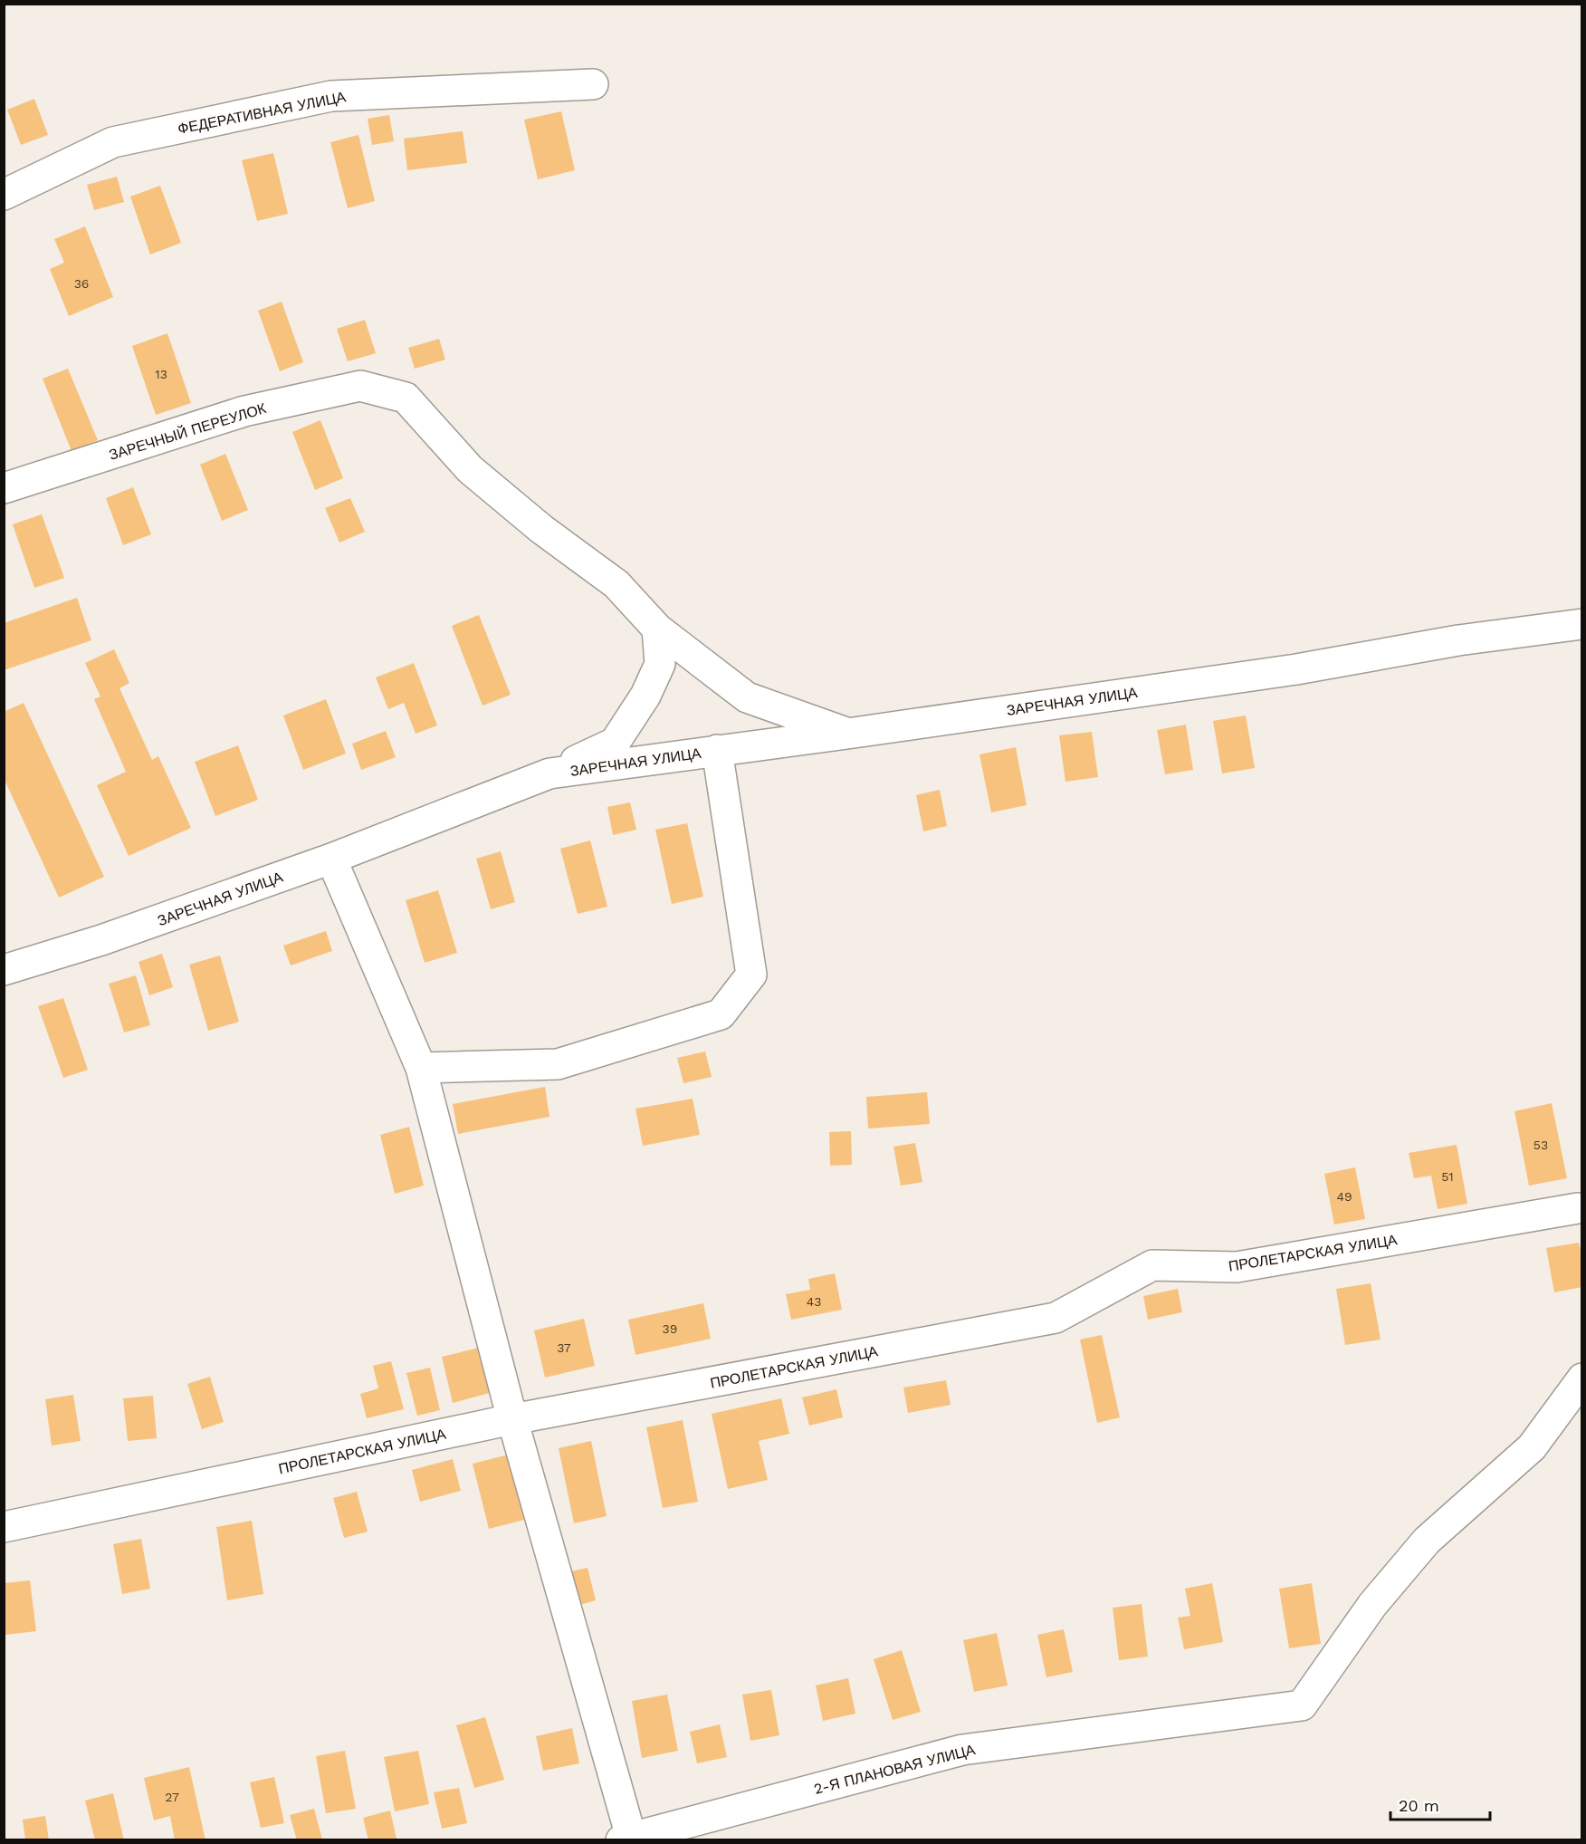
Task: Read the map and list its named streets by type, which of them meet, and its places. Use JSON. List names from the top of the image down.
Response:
{
  "streets": {
    "street": [
      "ФЕДЕРАТИВНАЯ УЛИЦА",
      "ЗАРЕЧНЫЙ ПЕРЕУЛОК",
      "ЗАРЕЧНАЯ УЛИЦА",
      "ПРОЛЕТАРСКАЯ УЛИЦА",
      "2-Я ПЛАНОВАЯ УЛИЦА"
    ]
  },
  "house_numbers": [
    "36",
    "13",
    "53",
    "51",
    "49",
    "43",
    "39",
    "37",
    "27"
  ],
  "scale_bar": "20 m"
}
